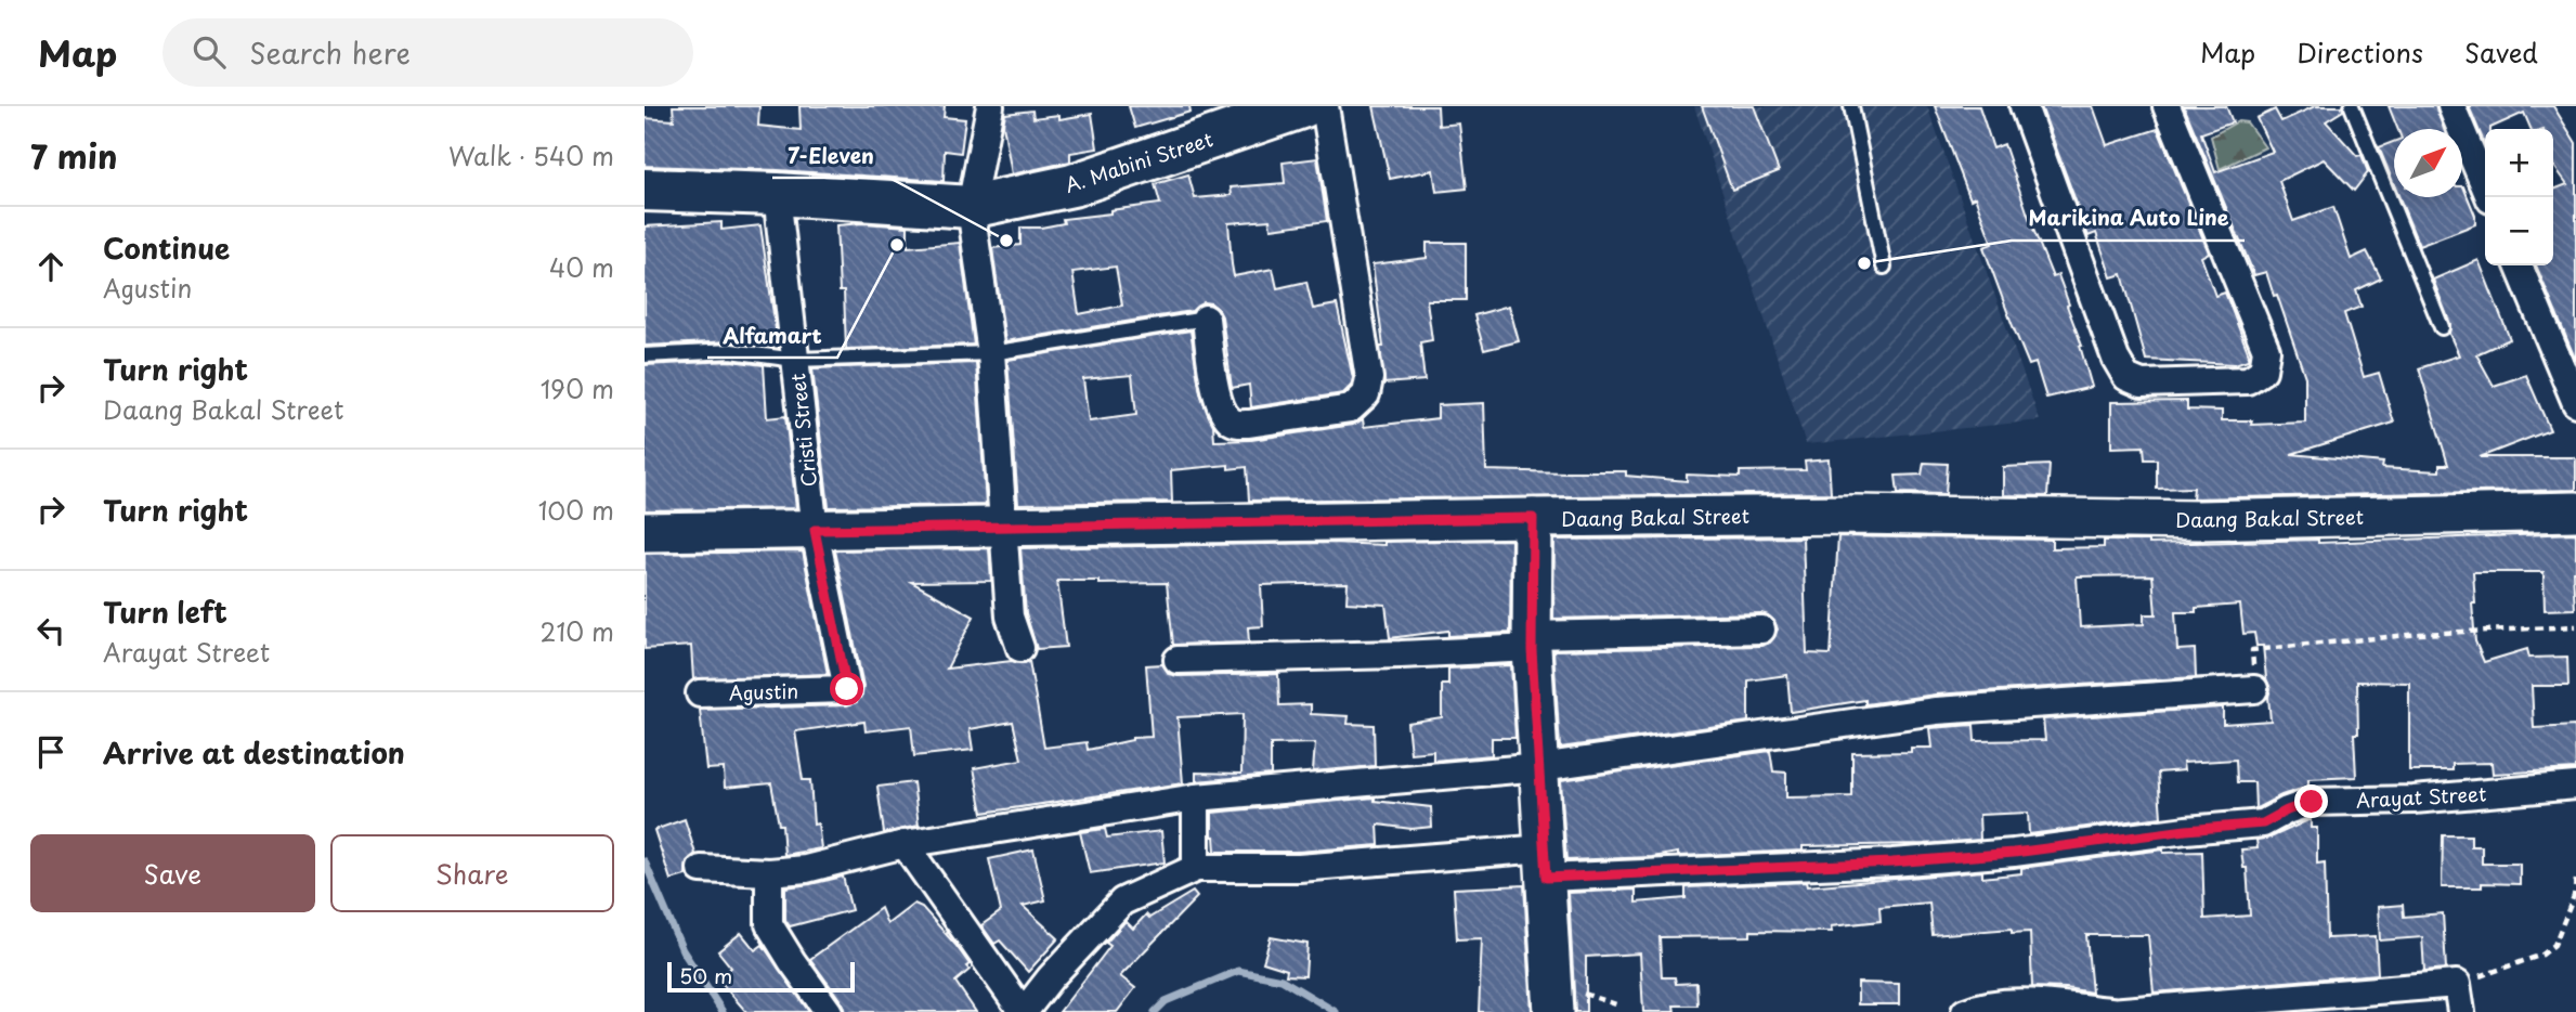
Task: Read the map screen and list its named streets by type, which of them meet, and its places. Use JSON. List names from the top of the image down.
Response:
{
  "streets": {
    "main road": ["A. Mabini Street"],
    "street": [
      "Cristi Street",
      "Daang Bakal Street",
      "Agustin",
      "Arayat Street"
    ]
  },
  "crossings": [
    ["A. Mabini Street", "Cristi Street"],
    ["Cristi Street", "Daang Bakal Street"],
    ["Cristi Street", "Agustin"],
    ["Daang Bakal Street", "Agustin"]
  ],
  "places": ["7-Eleven", "Alfamart", "Marikina Auto Line"],
  "scale_bar": "50 m",
  "north": "top right",
  "page": {
    "header": "Map",
    "search": "Search here",
    "nav": ["Map", "Directions", "Saved"],
    "heading": ["7 min", "Walk · 540 m"],
    "map_buttons": ["+", "−"],
    "list": [
      ["Continue", "Agustin", "40 m"],
      ["Turn right", "Daang Bakal Street", "190 m"],
      ["Turn right", "100 m"],
      ["Turn left", "Arayat Street", "210 m"],
      "Arrive at destination"
    ],
    "buttons": ["Save", "Share"],
    "scale": "50 m"
  }
}
